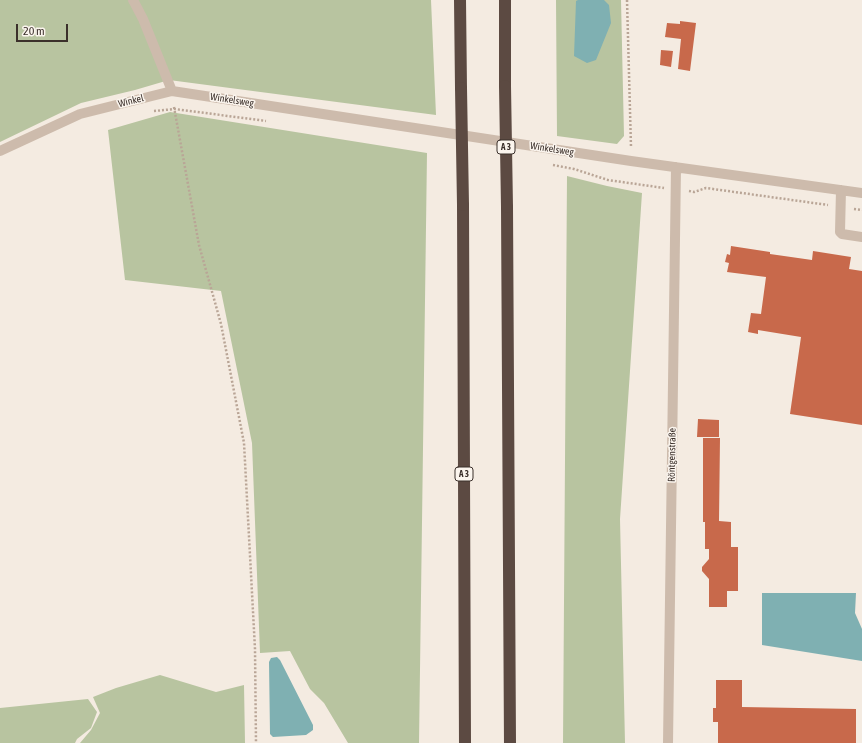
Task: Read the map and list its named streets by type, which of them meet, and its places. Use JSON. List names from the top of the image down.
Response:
{
  "streets": {
    "highway": ["A 3"],
    "street": ["Winkelsweg", "Winkel", "Röntgenstraße"]
  },
  "crossings": [
    ["Winkelsweg", "Winkel"],
    ["Winkelsweg", "Röntgenstraße"]
  ],
  "scale_bar": "20 m"
}
